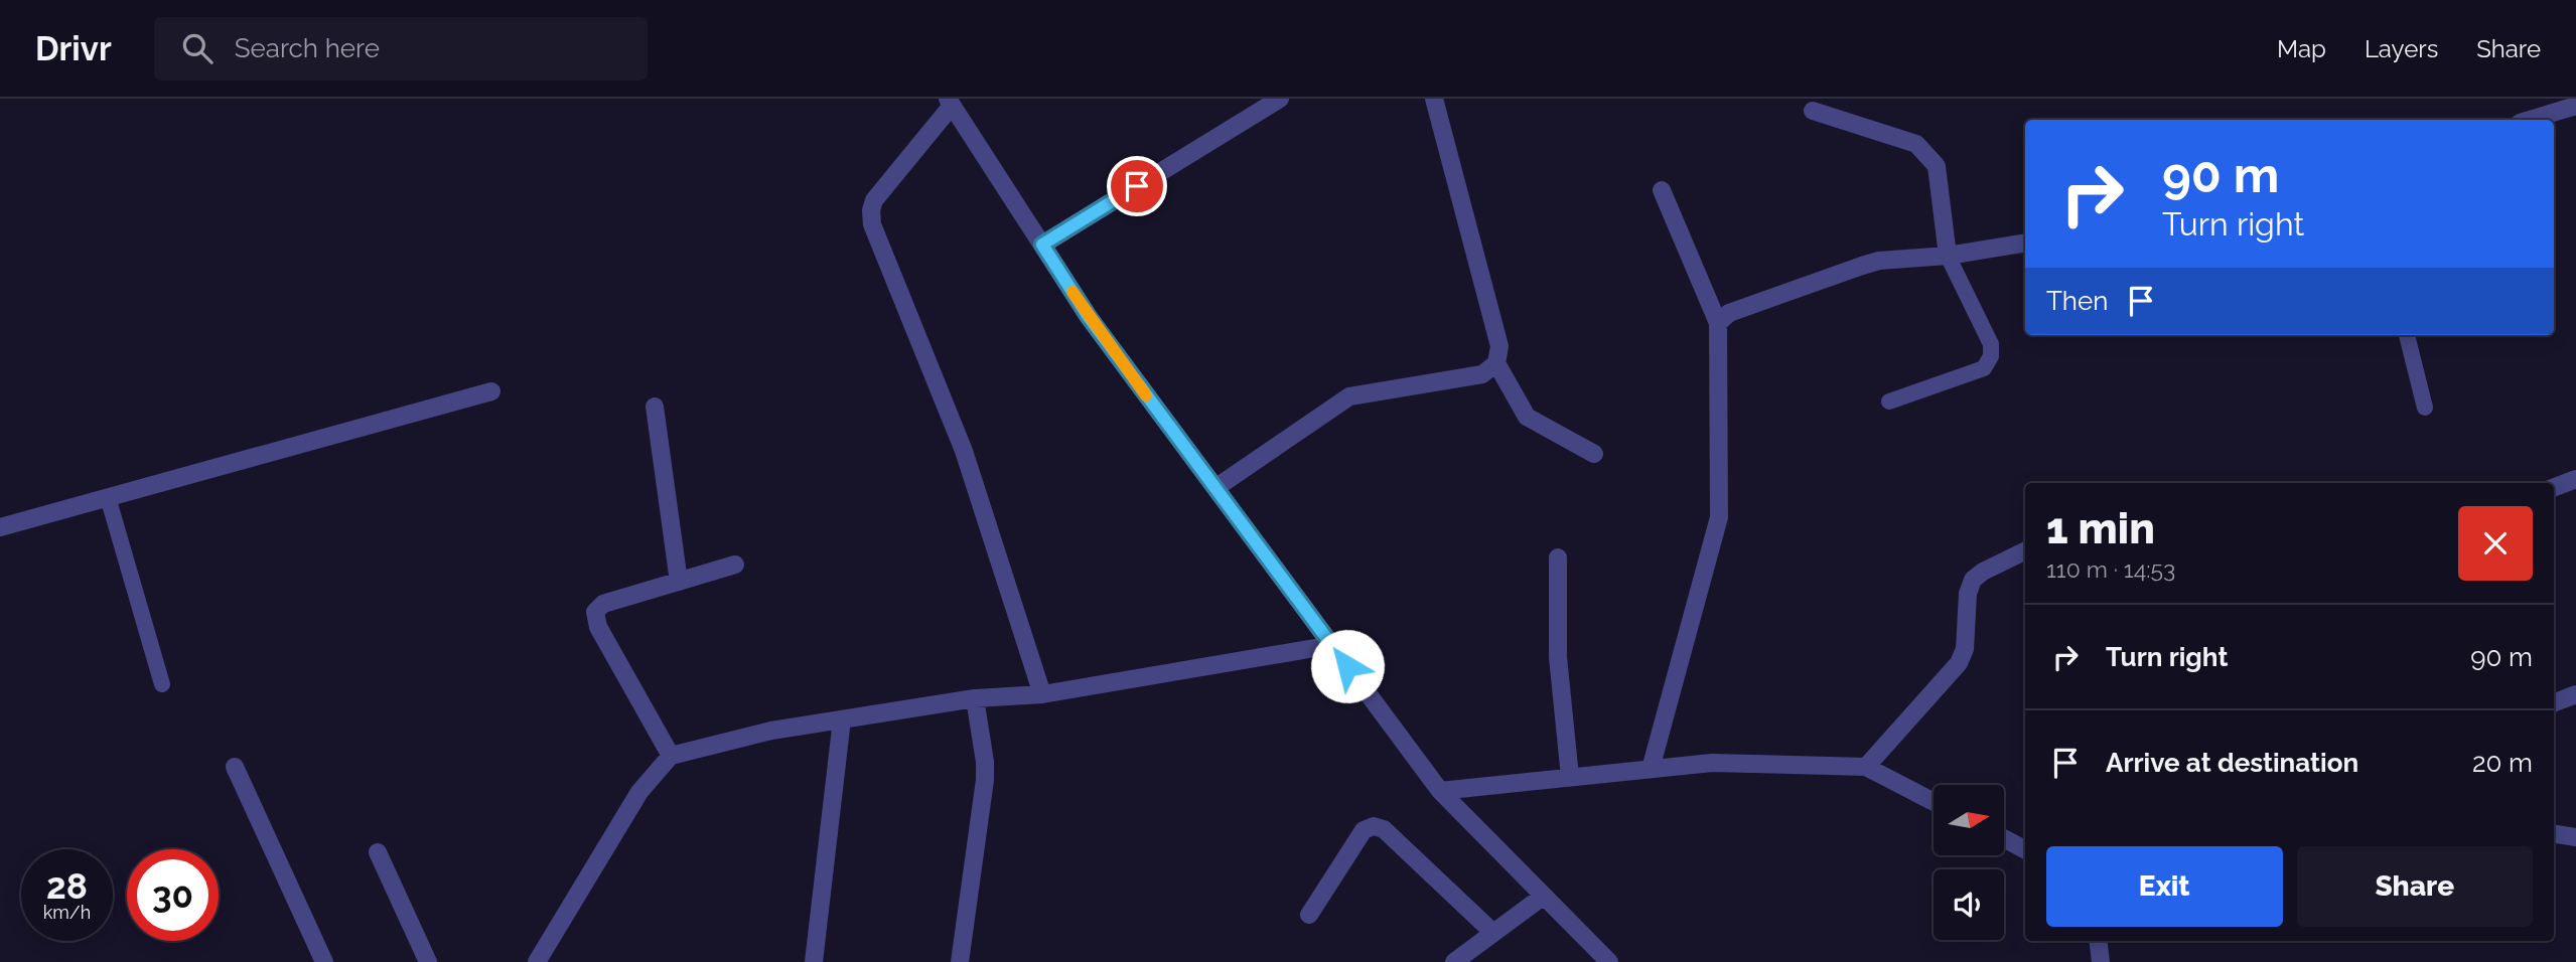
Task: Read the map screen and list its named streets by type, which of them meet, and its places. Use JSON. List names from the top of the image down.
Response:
{
  "north": "right",
  "page": {
    "header": "Drivr",
    "search": "Search here",
    "nav": ["Map", "Layers", "Share"],
    "turn": ["90 m", "Turn right"],
    "then": "Then",
    "heading": ["1 min", "110 m · 14:53"],
    "list": [
      {
        "name": "Turn right",
        "value": "90 m"
      },
      {
        "name": "Arrive at destination",
        "value": "20 m"
      }
    ],
    "buttons": ["Exit", "Share"],
    "speed": "28 km/h",
    "limit": "30"
  }
}
